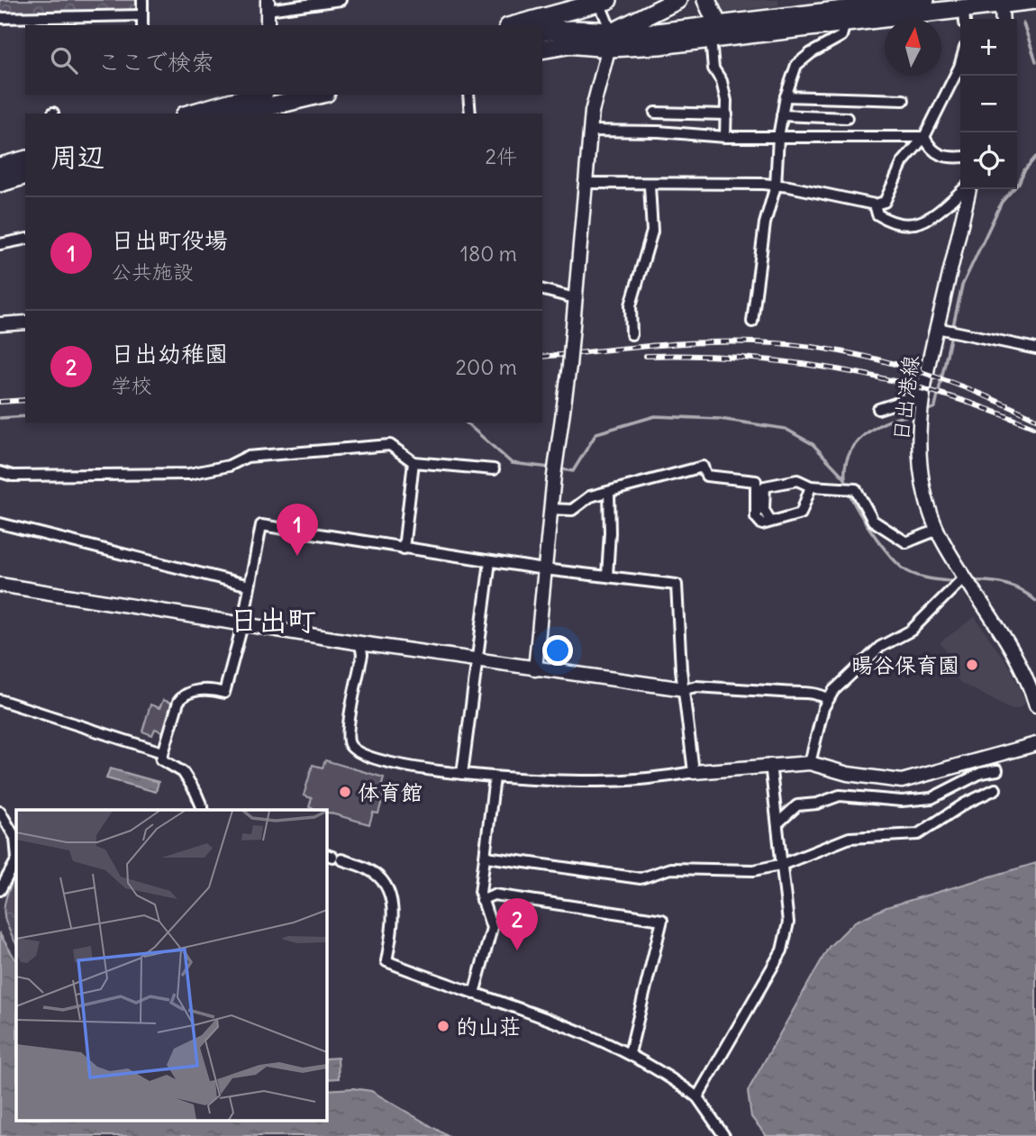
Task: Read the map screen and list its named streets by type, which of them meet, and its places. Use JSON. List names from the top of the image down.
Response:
{
  "streets": {
    "street": ["日出港線"]
  },
  "districts": ["日出町"],
  "places": ["暘谷保育園", "体育館", "的山荘"],
  "north": "top",
  "page": {
    "map_buttons": ["+", "−"],
    "search": "ここで検索",
    "heading": ["周辺", "2件"],
    "list": [
      {
        "mark": "1",
        "name": "日出町役場",
        "note": "公共施設",
        "value": "180 m"
      },
      {
        "mark": "2",
        "name": "日出幼稚園",
        "note": "学校",
        "value": "200 m"
      }
    ],
    "pins": ["1", "2"]
  }
}
